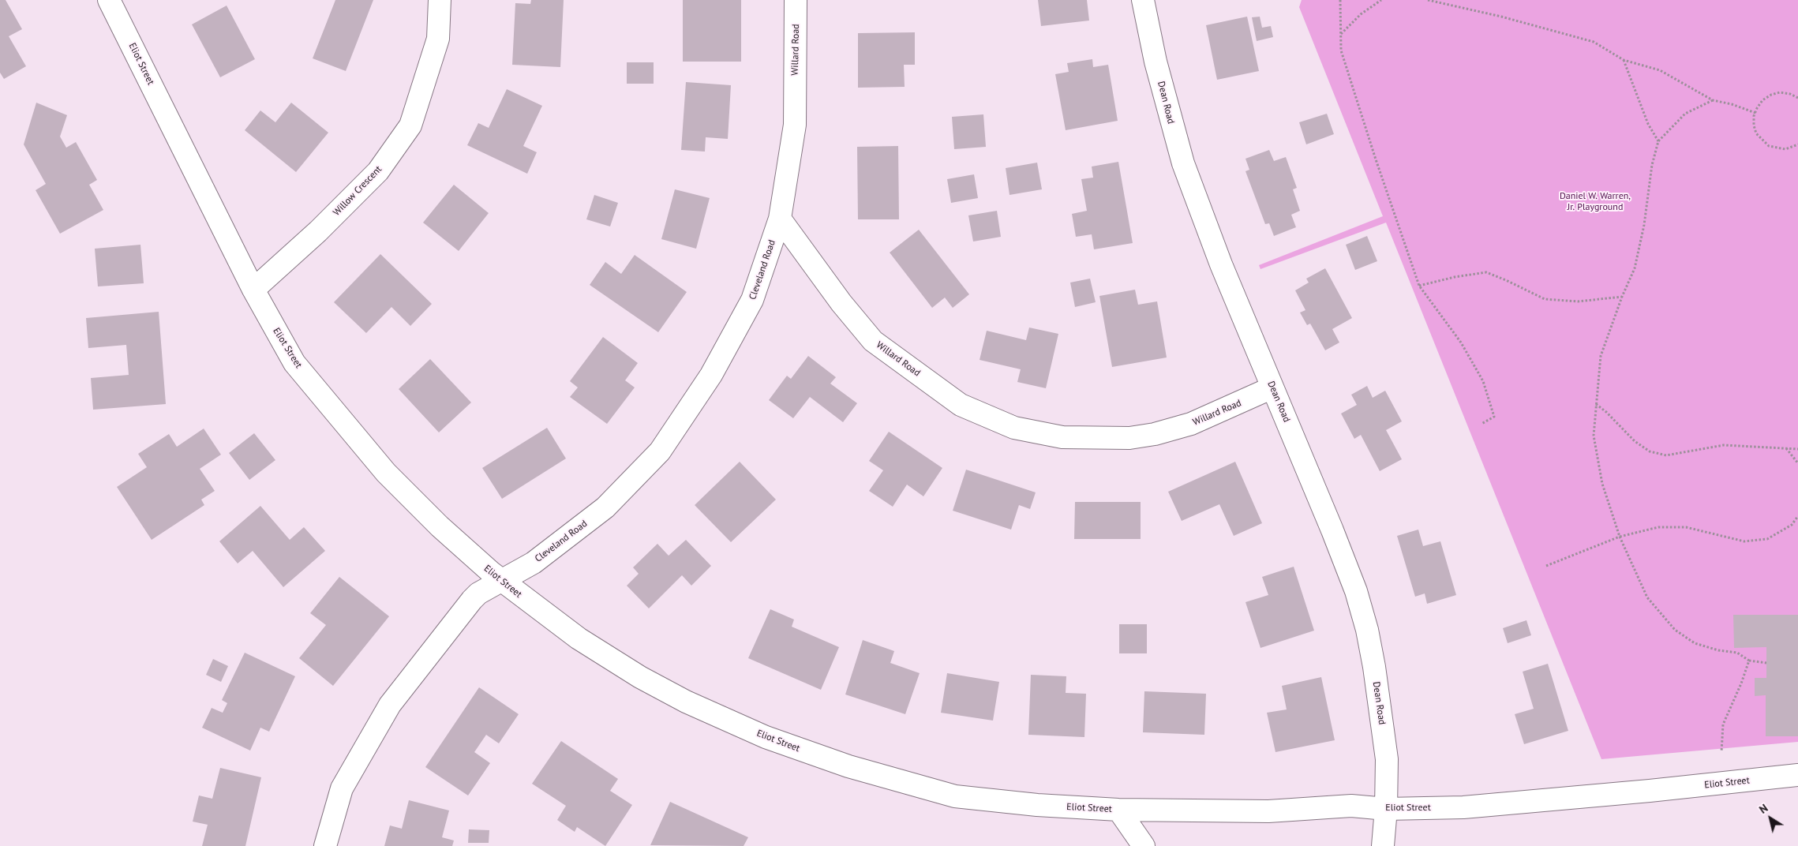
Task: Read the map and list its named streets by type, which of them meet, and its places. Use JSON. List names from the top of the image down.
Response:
{
  "streets": {
    "street": [
      "Willard Road",
      "Eliot Street",
      "Dean Road",
      "Willow Crescent",
      "Cleveland Road"
    ]
  },
  "crossings": [
    ["Willard Road", "Dean Road"],
    ["Willard Road", "Cleveland Road"],
    ["Eliot Street", "Dean Road"],
    ["Eliot Street", "Willow Crescent"],
    ["Eliot Street", "Cleveland Road"]
  ],
  "parks": ["Daniel W. Warren, Jr. Playground"],
  "north": "top left"
}
